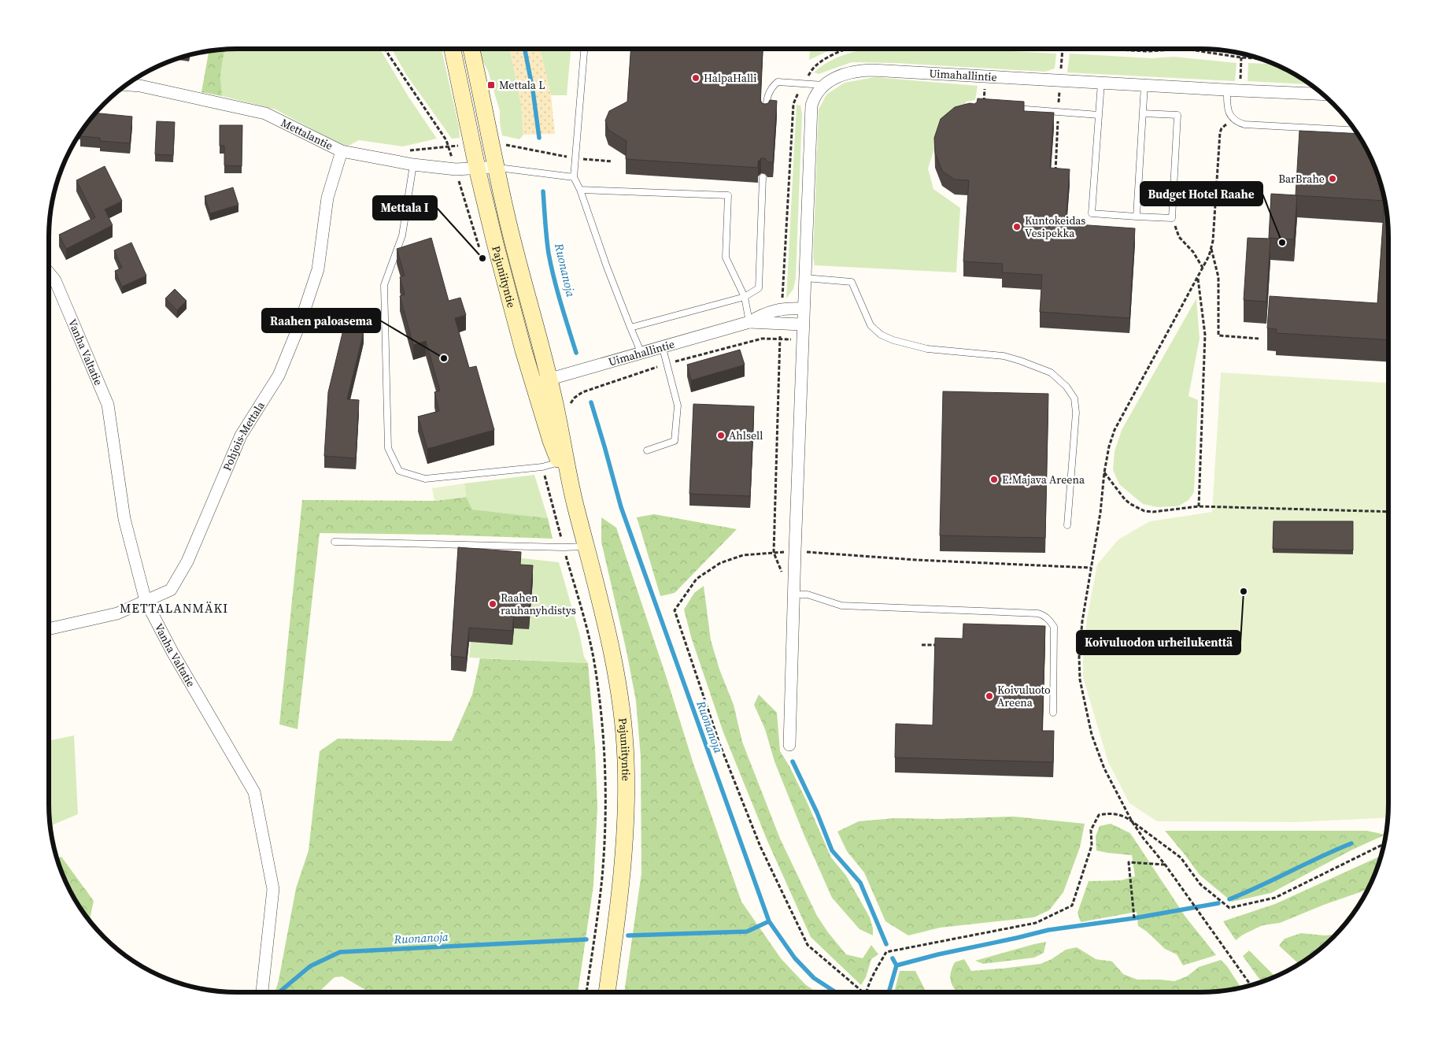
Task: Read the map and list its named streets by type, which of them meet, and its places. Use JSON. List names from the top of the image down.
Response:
{
  "streets": {
    "street": [
      "Uimahallintie",
      "Mettalantie",
      "Pajuniityntie",
      "Vanha Valtatie",
      "Pohjois-Mettala"
    ]
  },
  "crossings": [
    ["Uimahallintie", "Pajuniityntie"],
    ["Mettalantie", "Pajuniityntie"],
    ["Mettalantie", "Pohjois-Mettala"],
    ["Vanha Valtatie", "Pohjois-Mettala"]
  ],
  "districts": ["METTALANMÄKI"],
  "water": ["Ruonanoja"],
  "places": {
    "other": [
      "HalpaHalli",
      "BarBrahe",
      "Kuntokeidas Vesipekka",
      "Budget Hotel Raahe",
      "Mettala I",
      "Raahen paloasema",
      "Ahlsell",
      "E.Majava Areena",
      "Koivuluodon urheilukenttä",
      "Raahen rauhanyhdistys",
      "Koivuluoto Areena"
    ],
    "transit": ["Mettala L"]
  }
}
